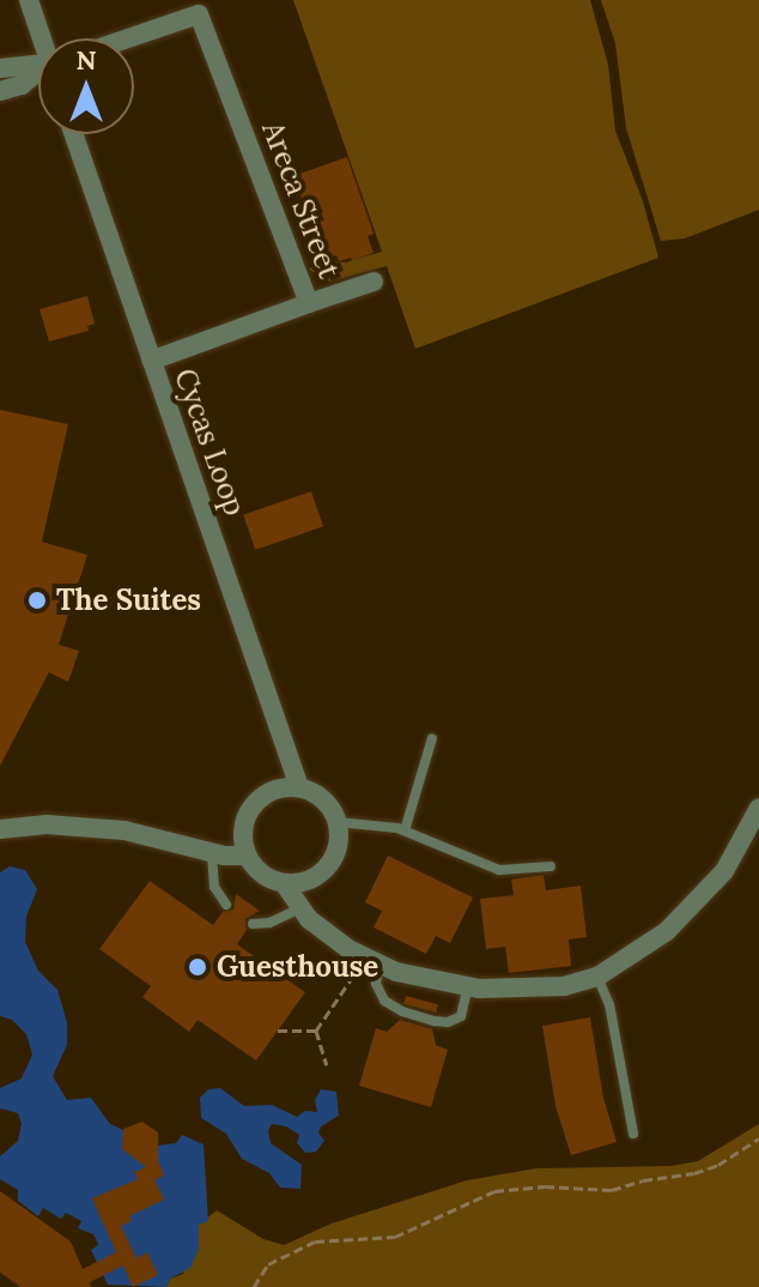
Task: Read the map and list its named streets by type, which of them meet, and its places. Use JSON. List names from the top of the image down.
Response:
{
  "streets": {
    "street": ["Areca Street", "Cycas Loop"]
  },
  "crossings": [
    ["Areca Street", "Cycas Loop"]
  ],
  "places": ["The Suites", "Guesthouse"],
  "north": "top"
}
